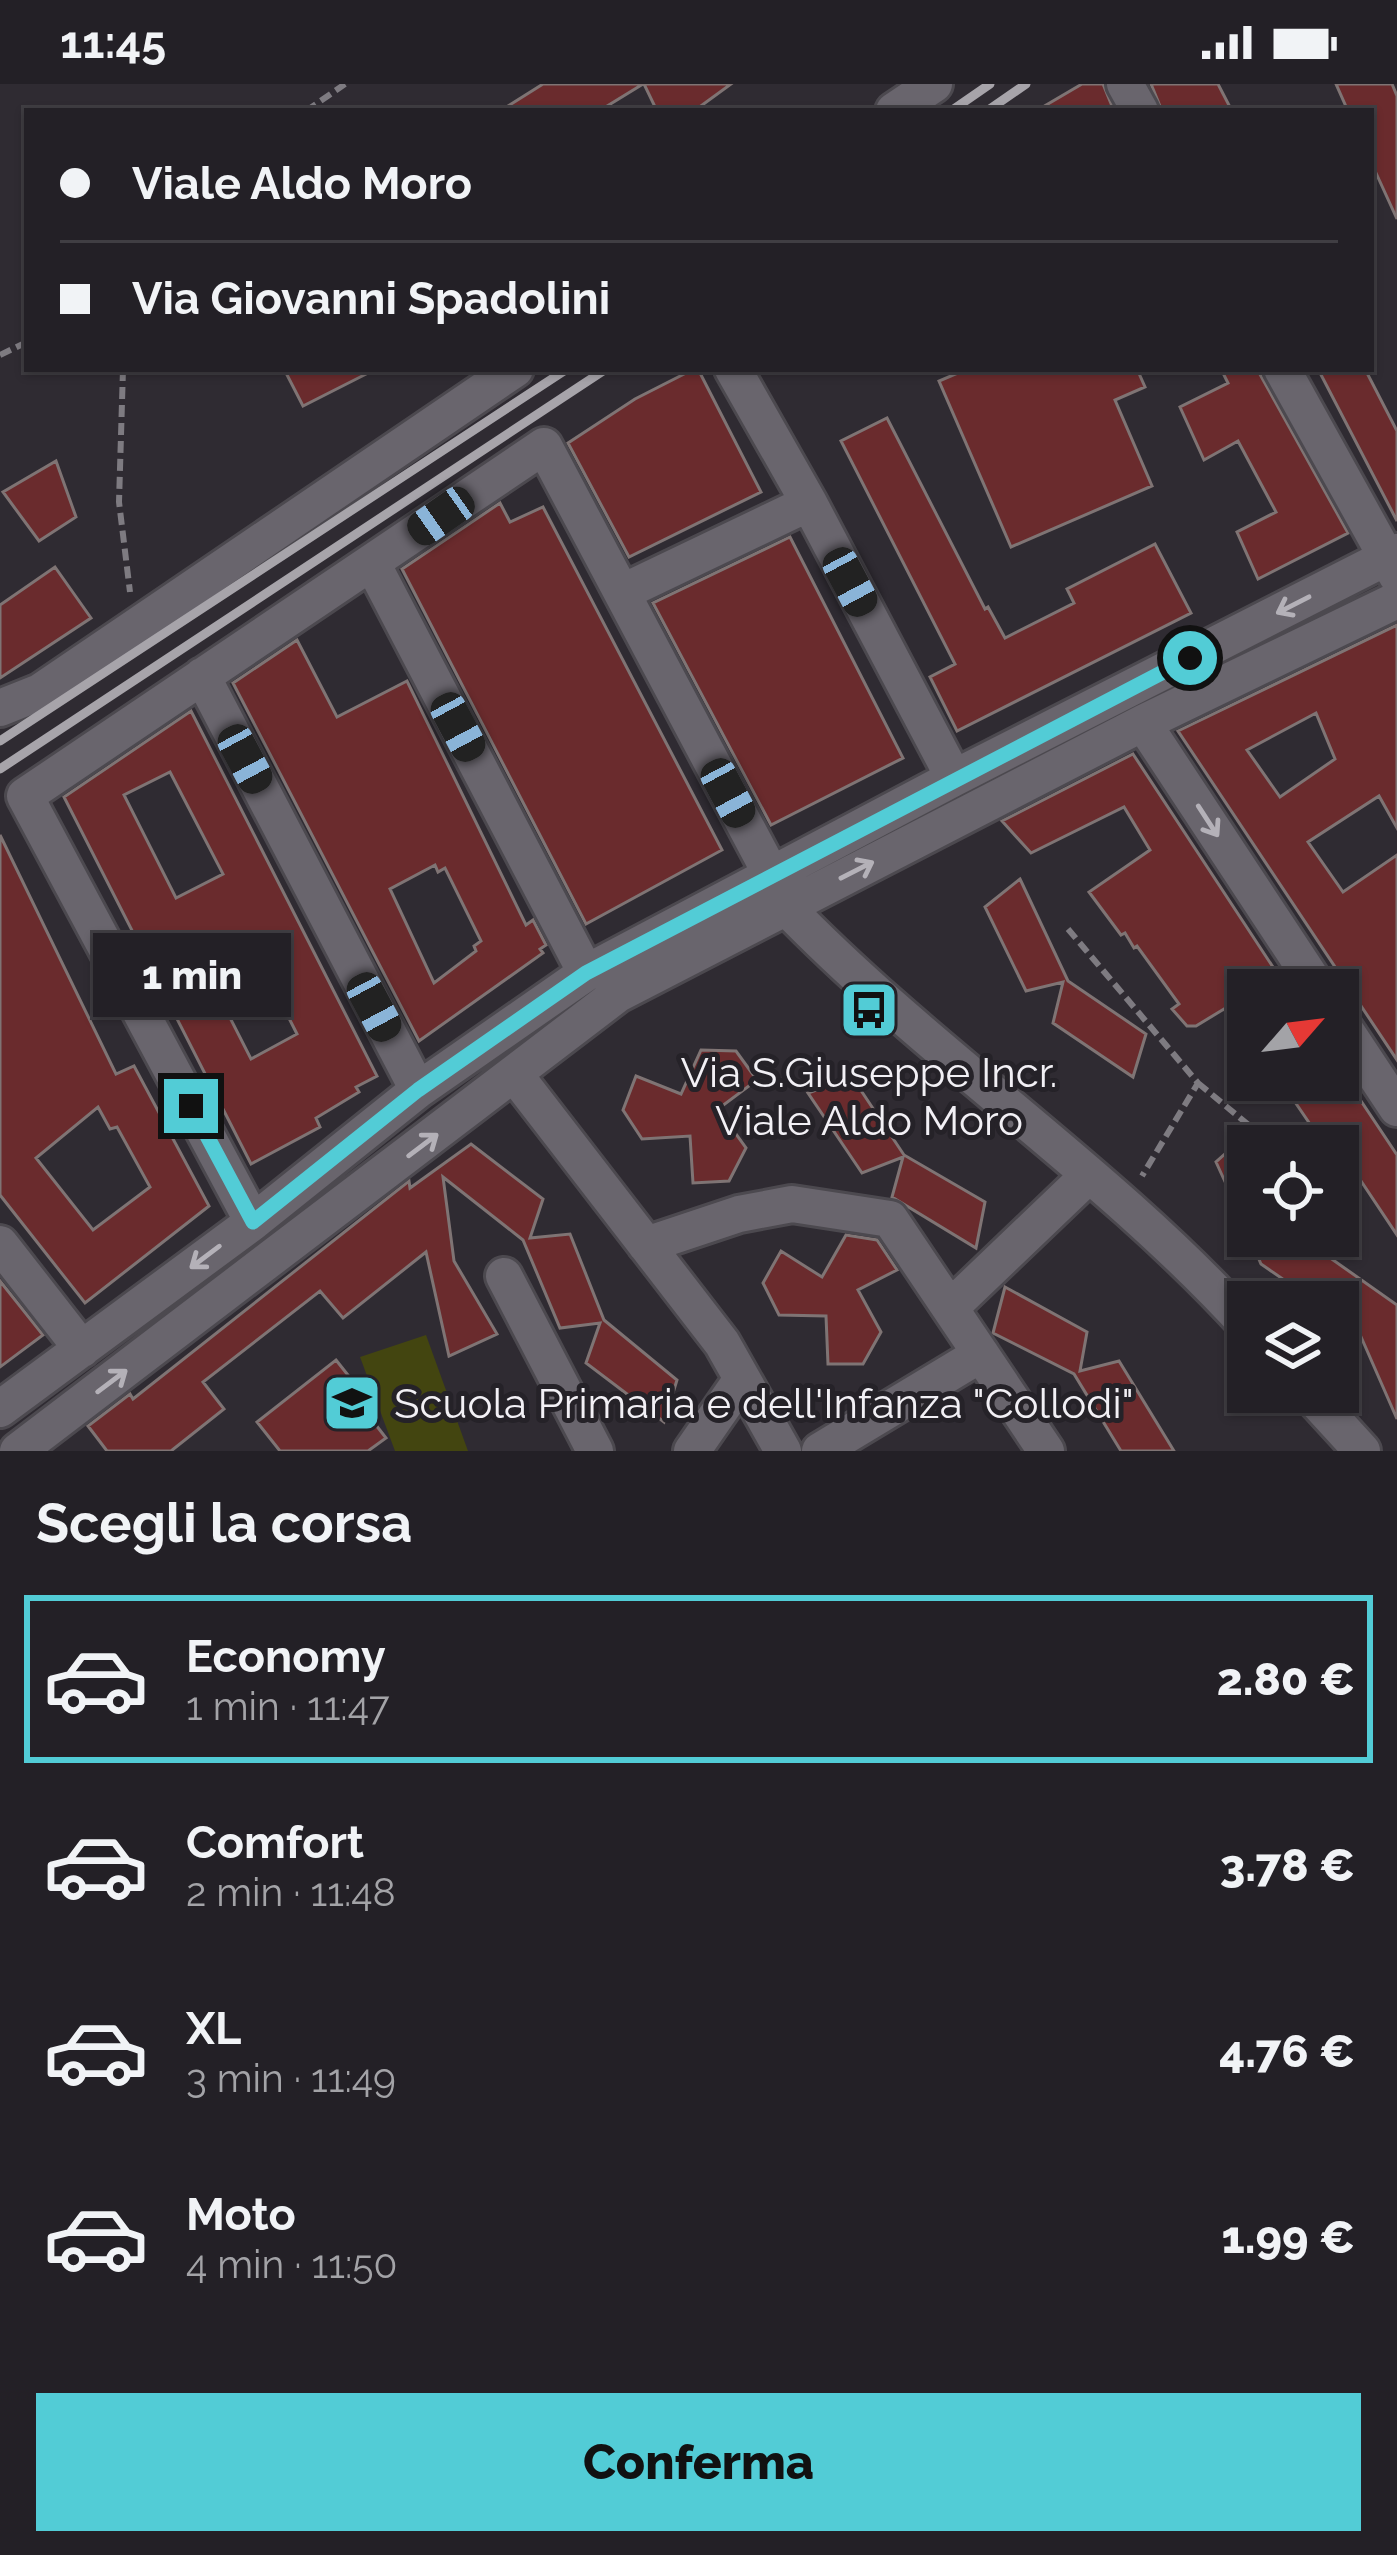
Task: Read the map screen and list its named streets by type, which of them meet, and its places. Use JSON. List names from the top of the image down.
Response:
{
  "places": {
    "bus stop": ["Via S.Giuseppe Incr. Viale Aldo Moro"],
    "school or university": ["Scuola Primaria e dell'Infanza \"Collodi\""]
  },
  "north": "top right",
  "page": {
    "status": "11:45",
    "banner": ["Viale Aldo Moro", "Via Giovanni Spadolini"],
    "bubble": "1 min",
    "heading": "Scegli la corsa",
    "list": [
      {
        "name": "Economy",
        "note": "1 min · 11:47",
        "value": "2.80 €"
      },
      {
        "name": "Comfort",
        "note": "2 min · 11:48",
        "value": "3.78 €"
      },
      {
        "name": "XL",
        "note": "3 min · 11:49",
        "value": "4.76 €"
      },
      {
        "name": "Moto",
        "note": "4 min · 11:50",
        "value": "1.99 €"
      }
    ],
    "buttons": "Conferma"
  }
}
